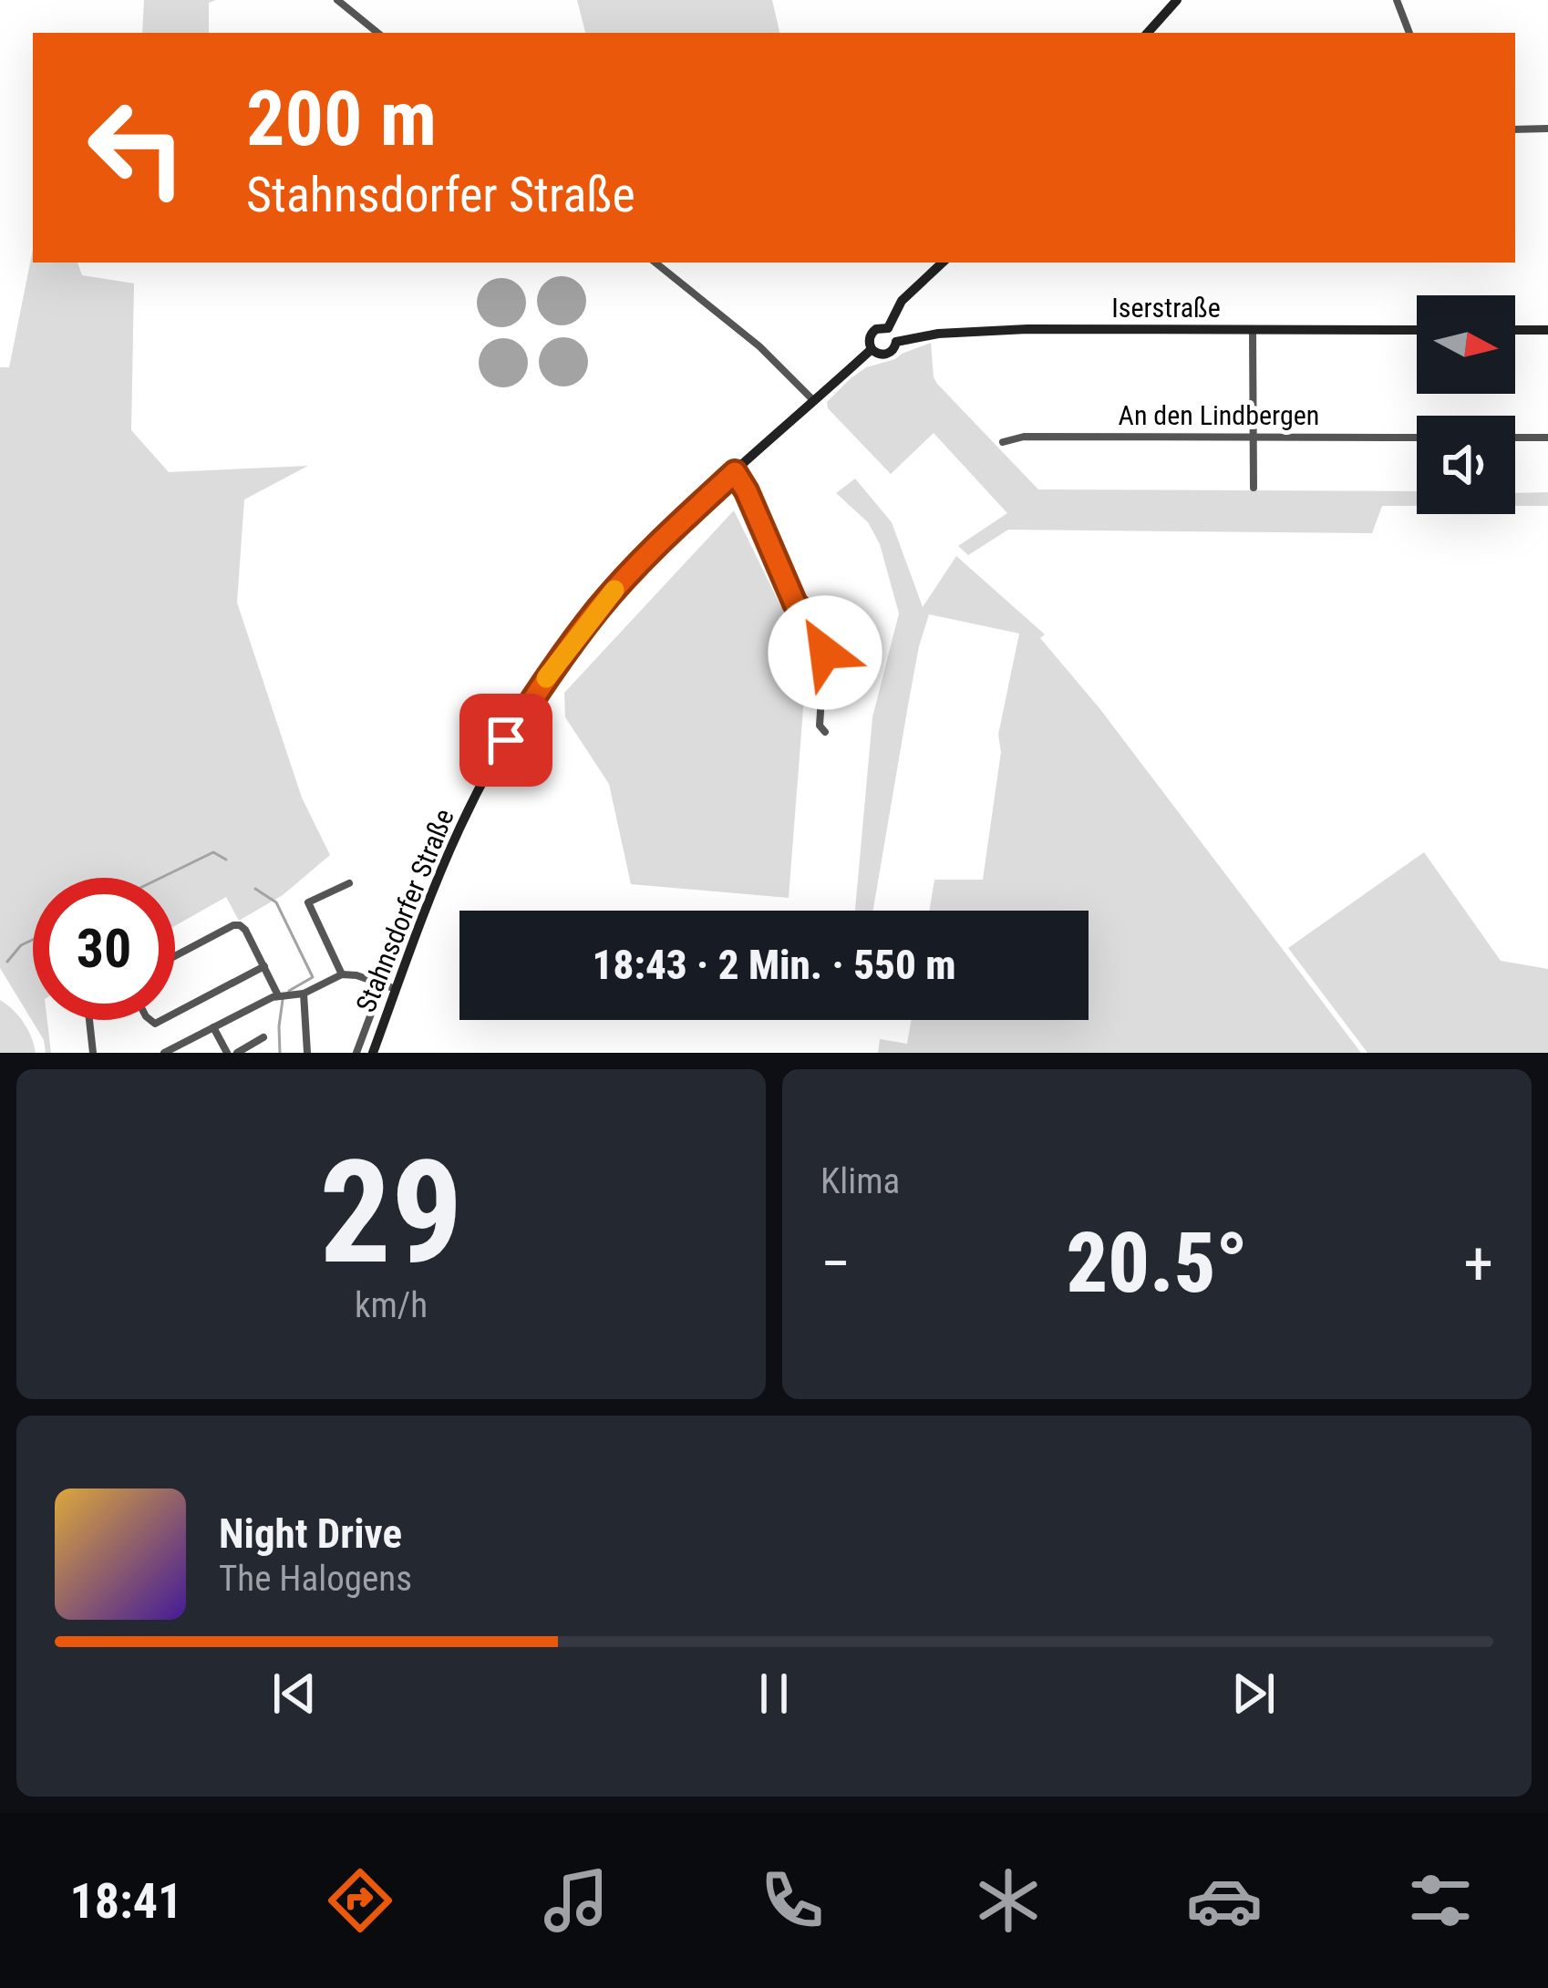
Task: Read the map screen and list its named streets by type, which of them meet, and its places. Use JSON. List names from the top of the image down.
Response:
{
  "streets": {
    "street": ["Iserstraße", "An den Lindbergen", "Stahnsdorfer Straße"]
  },
  "crossings": [
    ["Iserstraße", "Stahnsdorfer Straße"]
  ],
  "north": "right",
  "page": {
    "turn": ["200 m", "Stahnsdorfer Straße"],
    "limit": "30",
    "trip": "18:43 · 2 Min. · 550 m",
    "tile": [
      ["29", "km/h"],
      "Klima"
    ],
    "heat": ["−", "20.5°", "+"],
    "song": ["Night Drive", "The Halogens"],
    "tabs": "18:41"
  }
}
